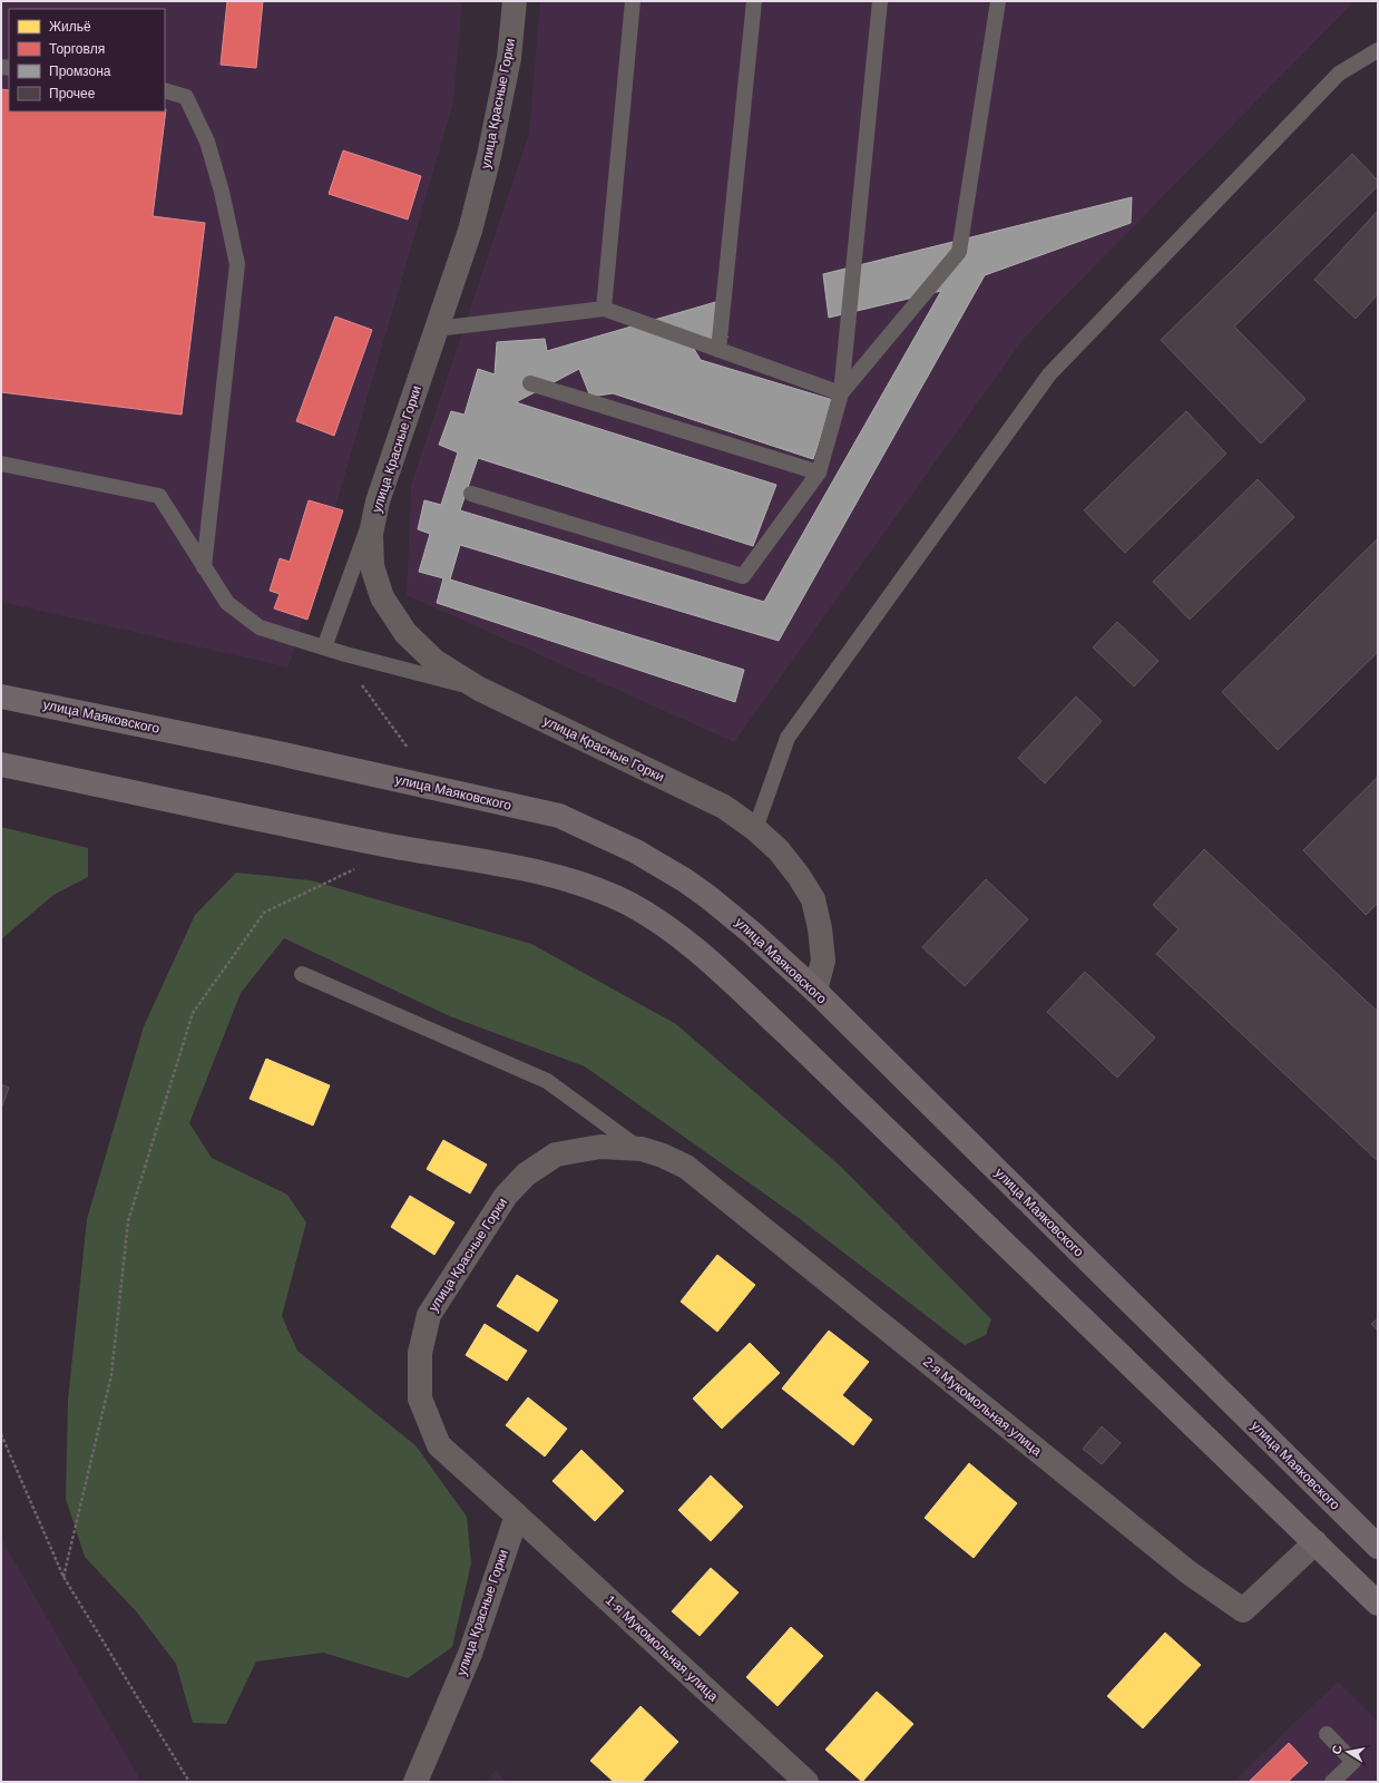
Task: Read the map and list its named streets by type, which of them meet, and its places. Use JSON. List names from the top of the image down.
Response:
{
  "streets": {
    "main road": ["улица Маяковского"],
    "street": ["улица Красные Горки", "2-я Мукомольная улица", "1-я Мукомольная улица"]
  },
  "crossings": [
    ["улица Красные Горки", "улица Маяковского"],
    ["улица Красные Горки", "2-я Мукомольная улица"],
    ["улица Красные Горки", "1-я Мукомольная улица"]
  ],
  "legend": [
    "Жильё",
    "Торговля",
    "Промзона",
    "Прочее"
  ],
  "north": "left"
}
